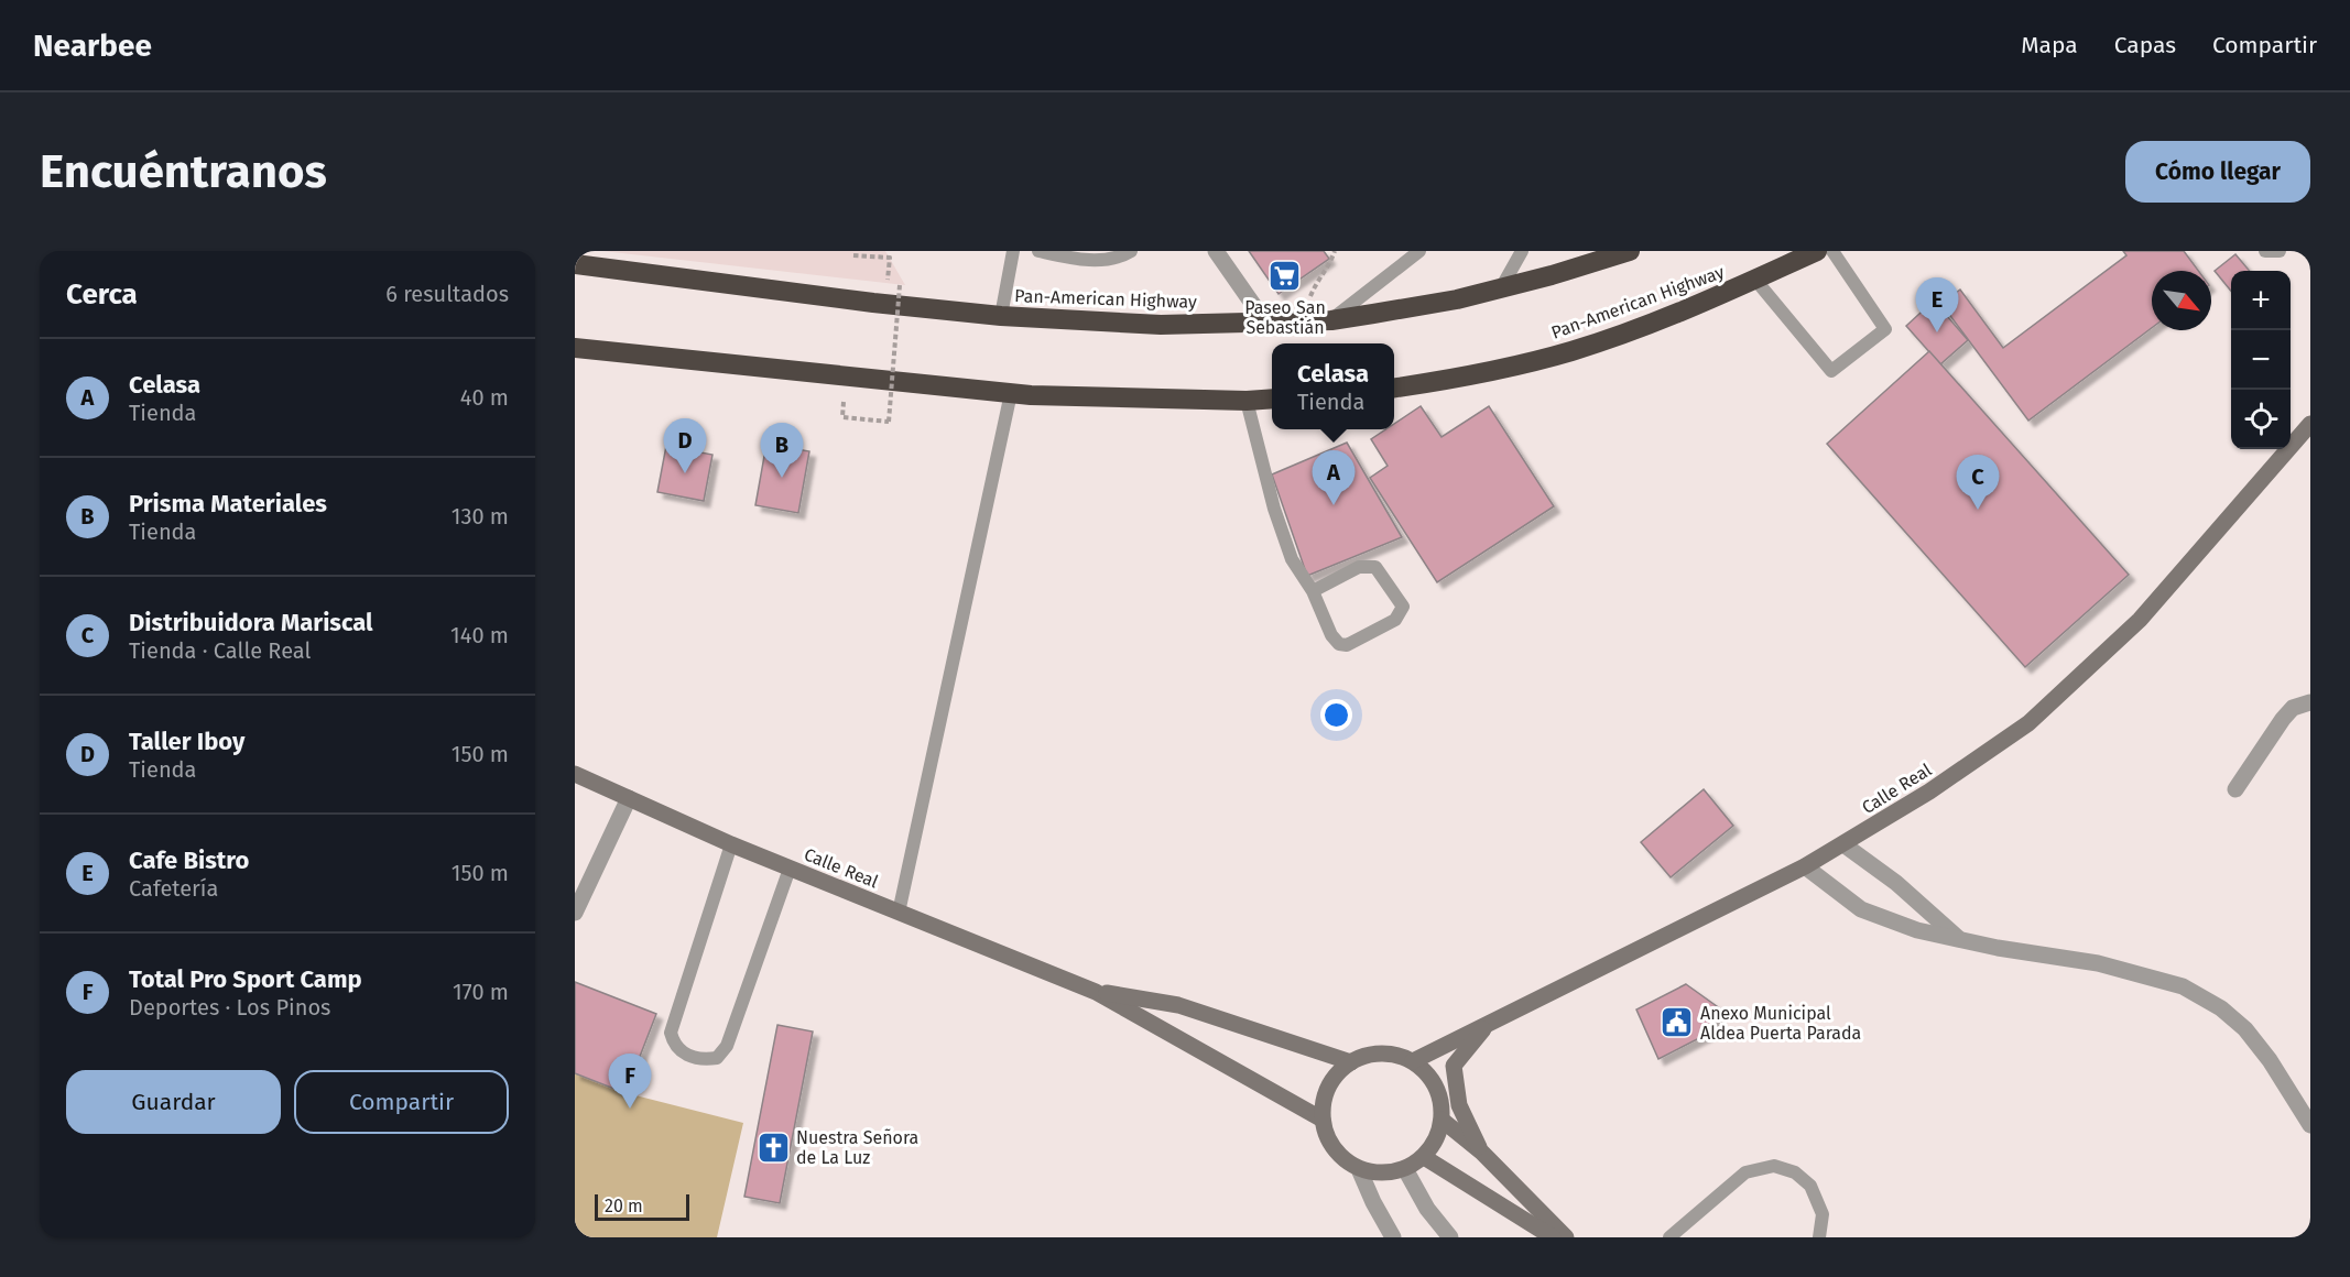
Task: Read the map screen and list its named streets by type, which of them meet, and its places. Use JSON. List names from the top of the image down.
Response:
{
  "streets": {
    "highway": ["Pan-American Highway"],
    "main road": ["Calle Real"]
  },
  "places": {
    "supermarket": ["Paseo San Sebastián"],
    "public building": ["Anexo Municipal Aldea Puerta Parada"],
    "church": ["Nuestra Señora de La Luz"]
  },
  "scale_bar": "20 m",
  "north": "bottom right",
  "page": {
    "header": "Nearbee",
    "nav": ["Mapa", "Capas", "Compartir"],
    "buttons": [
      "Cómo llegar",
      ["Guardar", "Compartir"]
    ],
    "title": "Encuéntranos",
    "heading": ["Cerca", "6 resultados"],
    "map_buttons": ["+", "−"],
    "pins": [
      "E",
      "D",
      "B",
      "A",
      "C",
      "F"
    ],
    "list": [
      {
        "mark": "A",
        "name": "Celasa",
        "note": "Tienda",
        "value": "40 m"
      },
      {
        "mark": "B",
        "name": "Prisma Materiales",
        "note": "Tienda",
        "value": "130 m"
      },
      {
        "mark": "C",
        "name": "Distribuidora Mariscal",
        "note": "Tienda · Calle Real",
        "value": "140 m"
      },
      {
        "mark": "D",
        "name": "Taller Iboy",
        "note": "Tienda",
        "value": "150 m"
      },
      {
        "mark": "E",
        "name": "Cafe Bistro",
        "note": "Cafetería",
        "value": "150 m"
      },
      {
        "mark": "F",
        "name": "Total Pro Sport Camp",
        "note": "Deportes · Los Pinos",
        "value": "170 m"
      }
    ],
    "popup": ["Celasa", "Tienda"],
    "scale": "20 m"
  }
}
